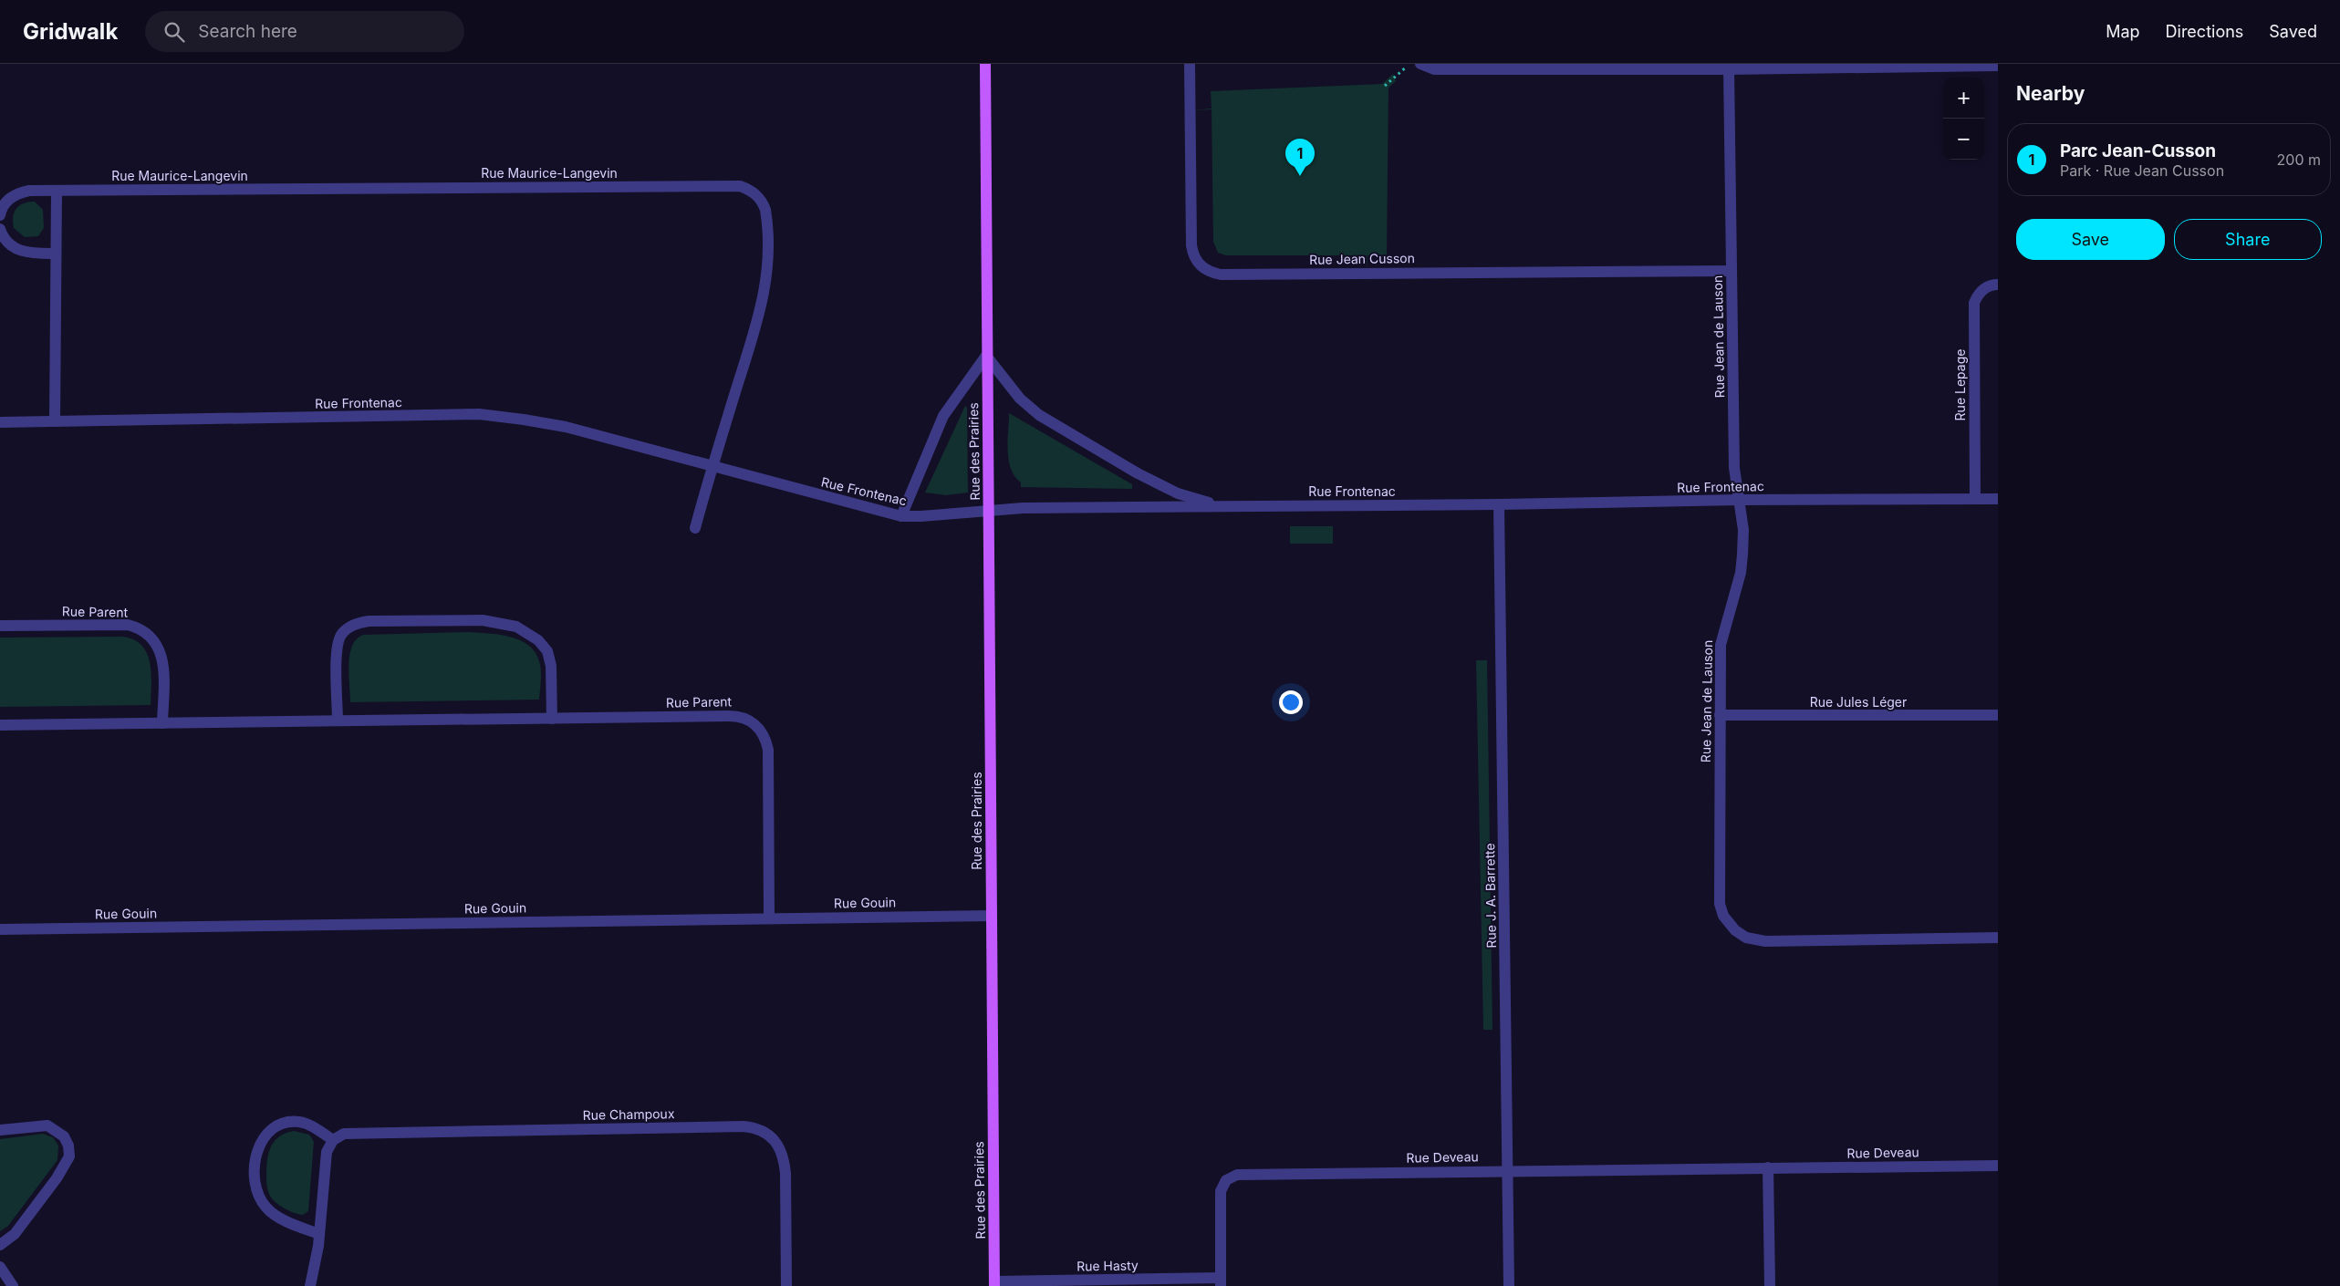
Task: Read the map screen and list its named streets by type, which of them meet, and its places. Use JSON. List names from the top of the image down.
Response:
{
  "streets": {
    "main road": ["Rue des Prairies"],
    "street": [
      "Rue Maurice-Langevin",
      "Rue Jean Cusson",
      "Rue Jean de Lauson",
      "Rue Lepage",
      "Rue Frontenac",
      "Rue Parent",
      "Rue Jules Léger",
      "Rue J. A. Barrette",
      "Rue Gouin",
      "Rue Champoux",
      "Rue Deveau",
      "Rue Hasty"
    ]
  },
  "crossings": [
    ["Rue Maurice-Langevin", "Rue Frontenac"],
    ["Rue Jean Cusson", "Rue Jean de Lauson"],
    ["Rue Jean de Lauson", "Rue Frontenac"],
    ["Rue Jean de Lauson", "Rue Jules Léger"],
    ["Rue Lepage", "Rue Frontenac"],
    ["Rue Frontenac", "Rue des Prairies"],
    ["Rue Frontenac", "Rue J. A. Barrette"],
    ["Rue des Prairies", "Rue Gouin"],
    ["Rue des Prairies", "Rue Hasty"],
    ["Rue Parent", "Rue Gouin"],
    ["Rue J. A. Barrette", "Rue Deveau"],
    ["Rue Deveau", "Rue Hasty"]
  ],
  "page": {
    "header": "Gridwalk",
    "search": "Search here",
    "nav": ["Map", "Directions", "Saved"],
    "heading": "Nearby",
    "map_buttons": ["+", "−"],
    "list": [
      {
        "mark": "1",
        "name": "Parc Jean-Cusson",
        "note": "Park · Rue Jean Cusson",
        "value": "200 m"
      }
    ],
    "pins": "1",
    "buttons": ["Save", "Share"]
  }
}
